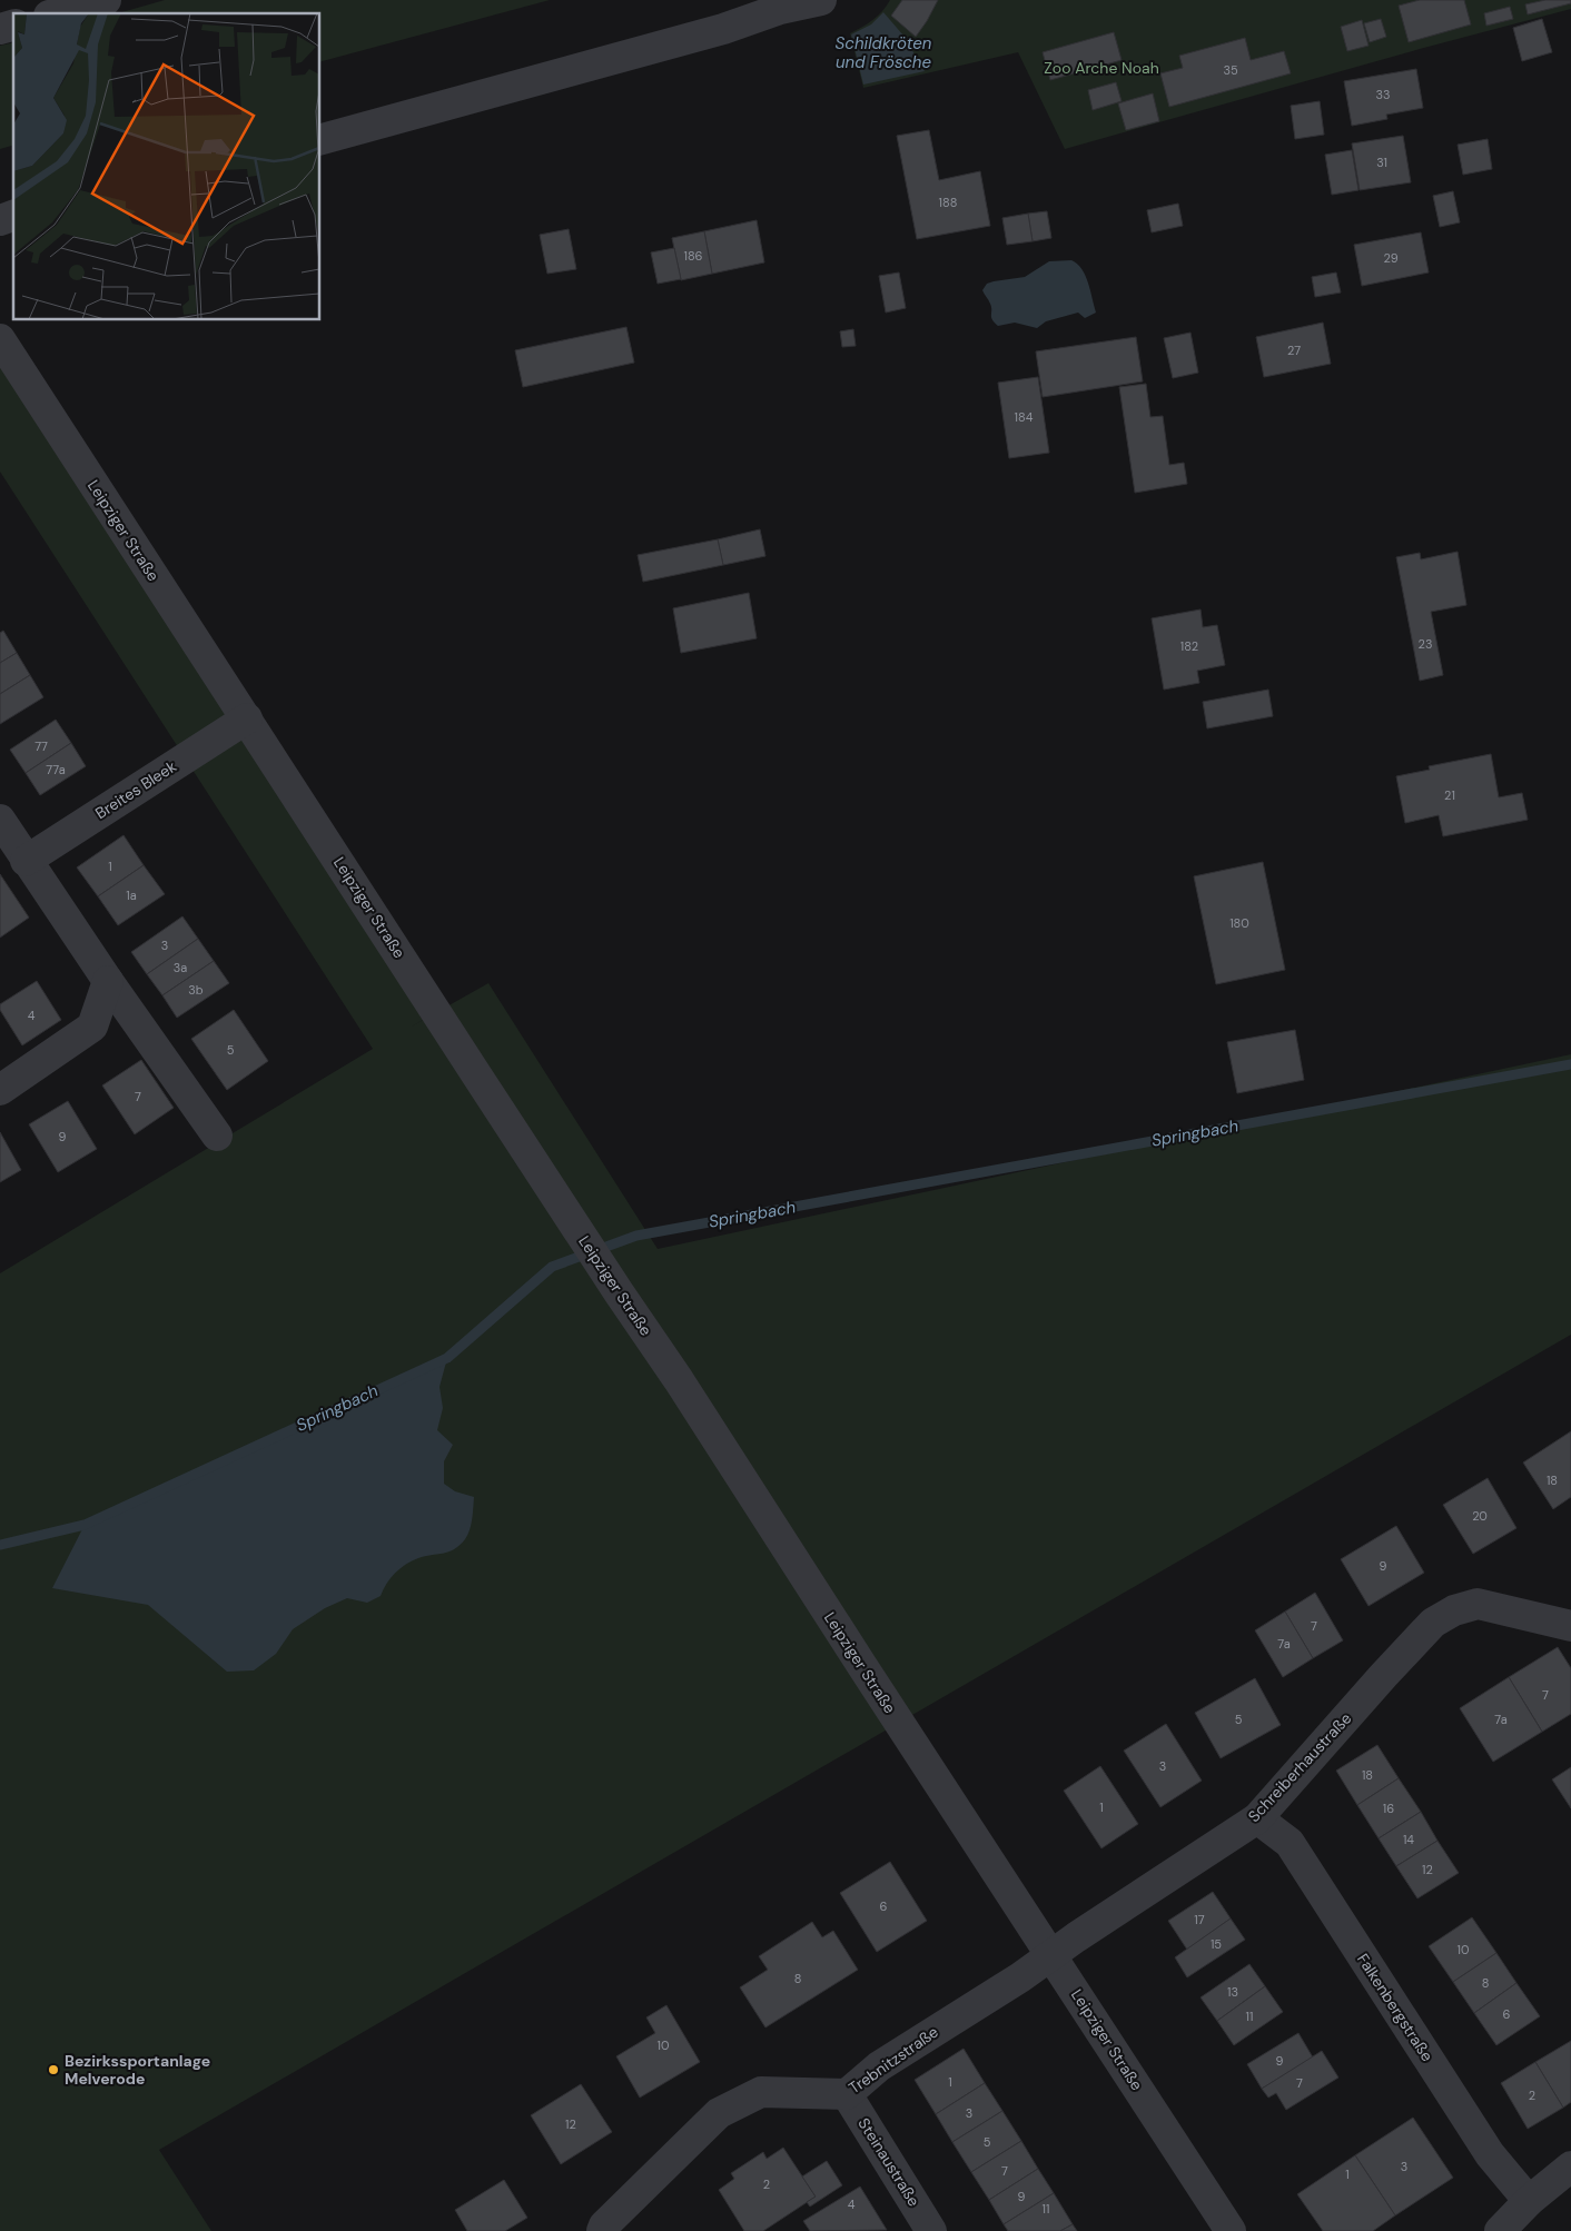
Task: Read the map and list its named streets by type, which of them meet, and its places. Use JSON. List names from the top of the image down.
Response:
{
  "streets": {
    "street": [
      "Leipziger Straße",
      "Breites Bleek",
      "Schreiberhaustraße",
      "Falkenbergstraße",
      "Trebnitzstraße",
      "Steinaustraße"
    ]
  },
  "crossings": [
    ["Leipziger Straße", "Breites Bleek"],
    ["Leipziger Straße", "Schreiberhaustraße"],
    ["Leipziger Straße", "Trebnitzstraße"],
    ["Schreiberhaustraße", "Falkenbergstraße"],
    ["Schreiberhaustraße", "Trebnitzstraße"],
    ["Trebnitzstraße", "Steinaustraße"]
  ],
  "water": ["Schildkröten und Frösche", "Springbach"],
  "parks": ["Zoo Arche Noah"],
  "places": ["Bezirkssportanlage Melverode"],
  "house_numbers": [
    "35",
    "33",
    "31",
    "188",
    "186",
    "29",
    "27",
    "184",
    "23",
    "182",
    "77",
    "77a",
    "21",
    "1",
    "1a",
    "180",
    "3",
    "3a",
    "3b",
    "4",
    "5",
    "7",
    "9",
    "18",
    "20",
    "9",
    "7",
    "7a",
    "7",
    "5",
    "7a",
    "3",
    "18",
    "1",
    "16",
    "14",
    "12",
    "6",
    "17",
    "15",
    "10",
    "8",
    "8",
    "13",
    "6",
    "11",
    "10",
    "9",
    "1",
    "7",
    "2",
    "3",
    "12",
    "5",
    "3",
    "7",
    "1",
    "2",
    "9",
    "4",
    "11"
  ]
}
